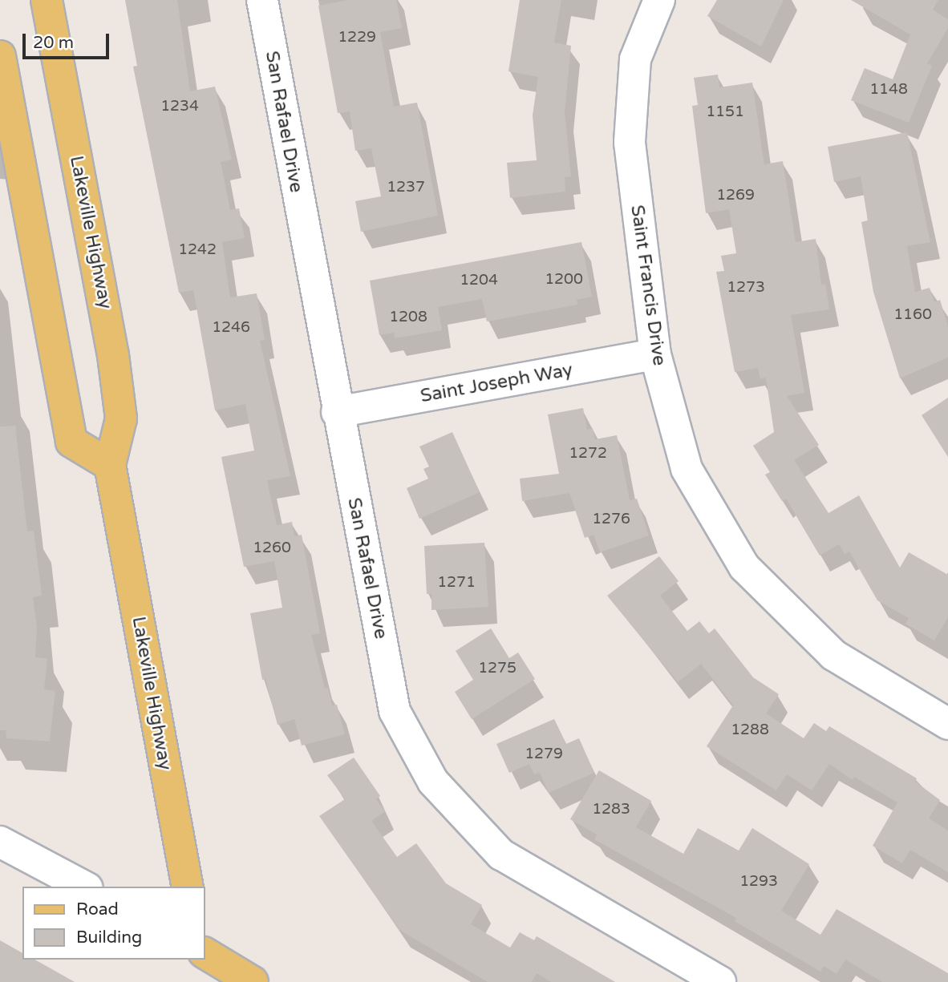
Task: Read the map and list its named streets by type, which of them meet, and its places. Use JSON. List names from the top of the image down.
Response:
{
  "streets": {
    "main road": ["Lakeville Highway"],
    "street": ["San Rafael Drive", "Saint Francis Drive", "Saint Joseph Way"]
  },
  "crossings": [
    ["San Rafael Drive", "Saint Joseph Way"],
    ["Saint Francis Drive", "Saint Joseph Way"]
  ],
  "house_numbers": [
    "1229",
    "1148",
    "1234",
    "1151",
    "1237",
    "1269",
    "1242",
    "1200",
    "1204",
    "1273",
    "1160",
    "1208",
    "1246",
    "1272",
    "1276",
    "1260",
    "1271",
    "1275",
    "1288",
    "1279",
    "1283",
    "1293"
  ],
  "legend": ["Road", "Building"],
  "scale_bar": "20 m"
}
